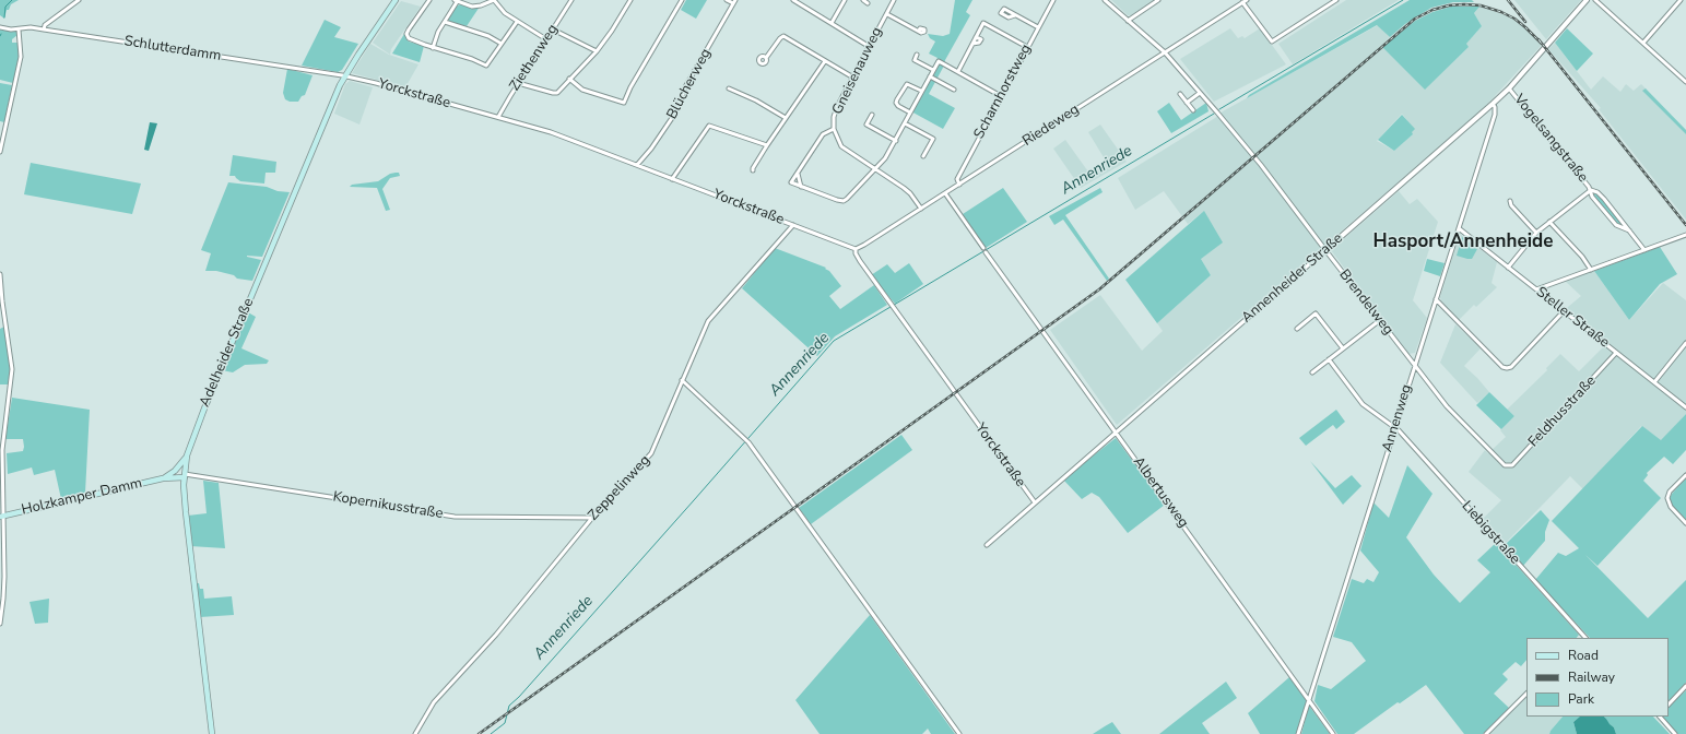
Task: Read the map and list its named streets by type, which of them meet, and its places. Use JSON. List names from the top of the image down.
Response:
{
  "streets": {
    "main road": ["Adelheider Straße", "Holzkamper Damm"],
    "street": [
      "Schlutterdamm",
      "Ziethenweg",
      "Gneisenauweg",
      "Blücherweg",
      "Scharnhorstweg",
      "Yorckstraße",
      "Riedeweg",
      "Vogelsangstraße",
      "Annenheider Straße",
      "Brendelweg",
      "Steller Straße",
      "Feldhusstraße",
      "Annenweg",
      "Zeppelinweg",
      "Albertusweg",
      "Kopernikusstraße",
      "Liebigstraße"
    ]
  },
  "crossings": [
    ["Schlutterdamm", "Yorckstraße"],
    ["Schlutterdamm", "Adelheider Straße"],
    ["Ziethenweg", "Yorckstraße"],
    ["Gneisenauweg", "Riedeweg"],
    ["Blücherweg", "Yorckstraße"],
    ["Scharnhorstweg", "Riedeweg"],
    ["Yorckstraße", "Riedeweg"],
    ["Yorckstraße", "Annenheider Straße"],
    ["Yorckstraße", "Adelheider Straße"],
    ["Yorckstraße", "Zeppelinweg"],
    ["Riedeweg", "Brendelweg"],
    ["Vogelsangstraße", "Annenheider Straße"],
    ["Annenheider Straße", "Brendelweg"],
    ["Annenheider Straße", "Annenweg"],
    ["Annenheider Straße", "Albertusweg"],
    ["Brendelweg", "Feldhusstraße"],
    ["Brendelweg", "Annenweg"],
    ["Steller Straße", "Feldhusstraße"],
    ["Steller Straße", "Annenweg"],
    ["Adelheider Straße", "Holzkamper Damm"],
    ["Adelheider Straße", "Kopernikusstraße"],
    ["Annenweg", "Albertusweg"],
    ["Annenweg", "Liebigstraße"],
    ["Zeppelinweg", "Kopernikusstraße"],
    ["Holzkamper Damm", "Kopernikusstraße"]
  ],
  "districts": ["Hasport/Annenheide"],
  "water": ["Annenriede"],
  "legend": ["Road", "Railway", "Park"]
}
